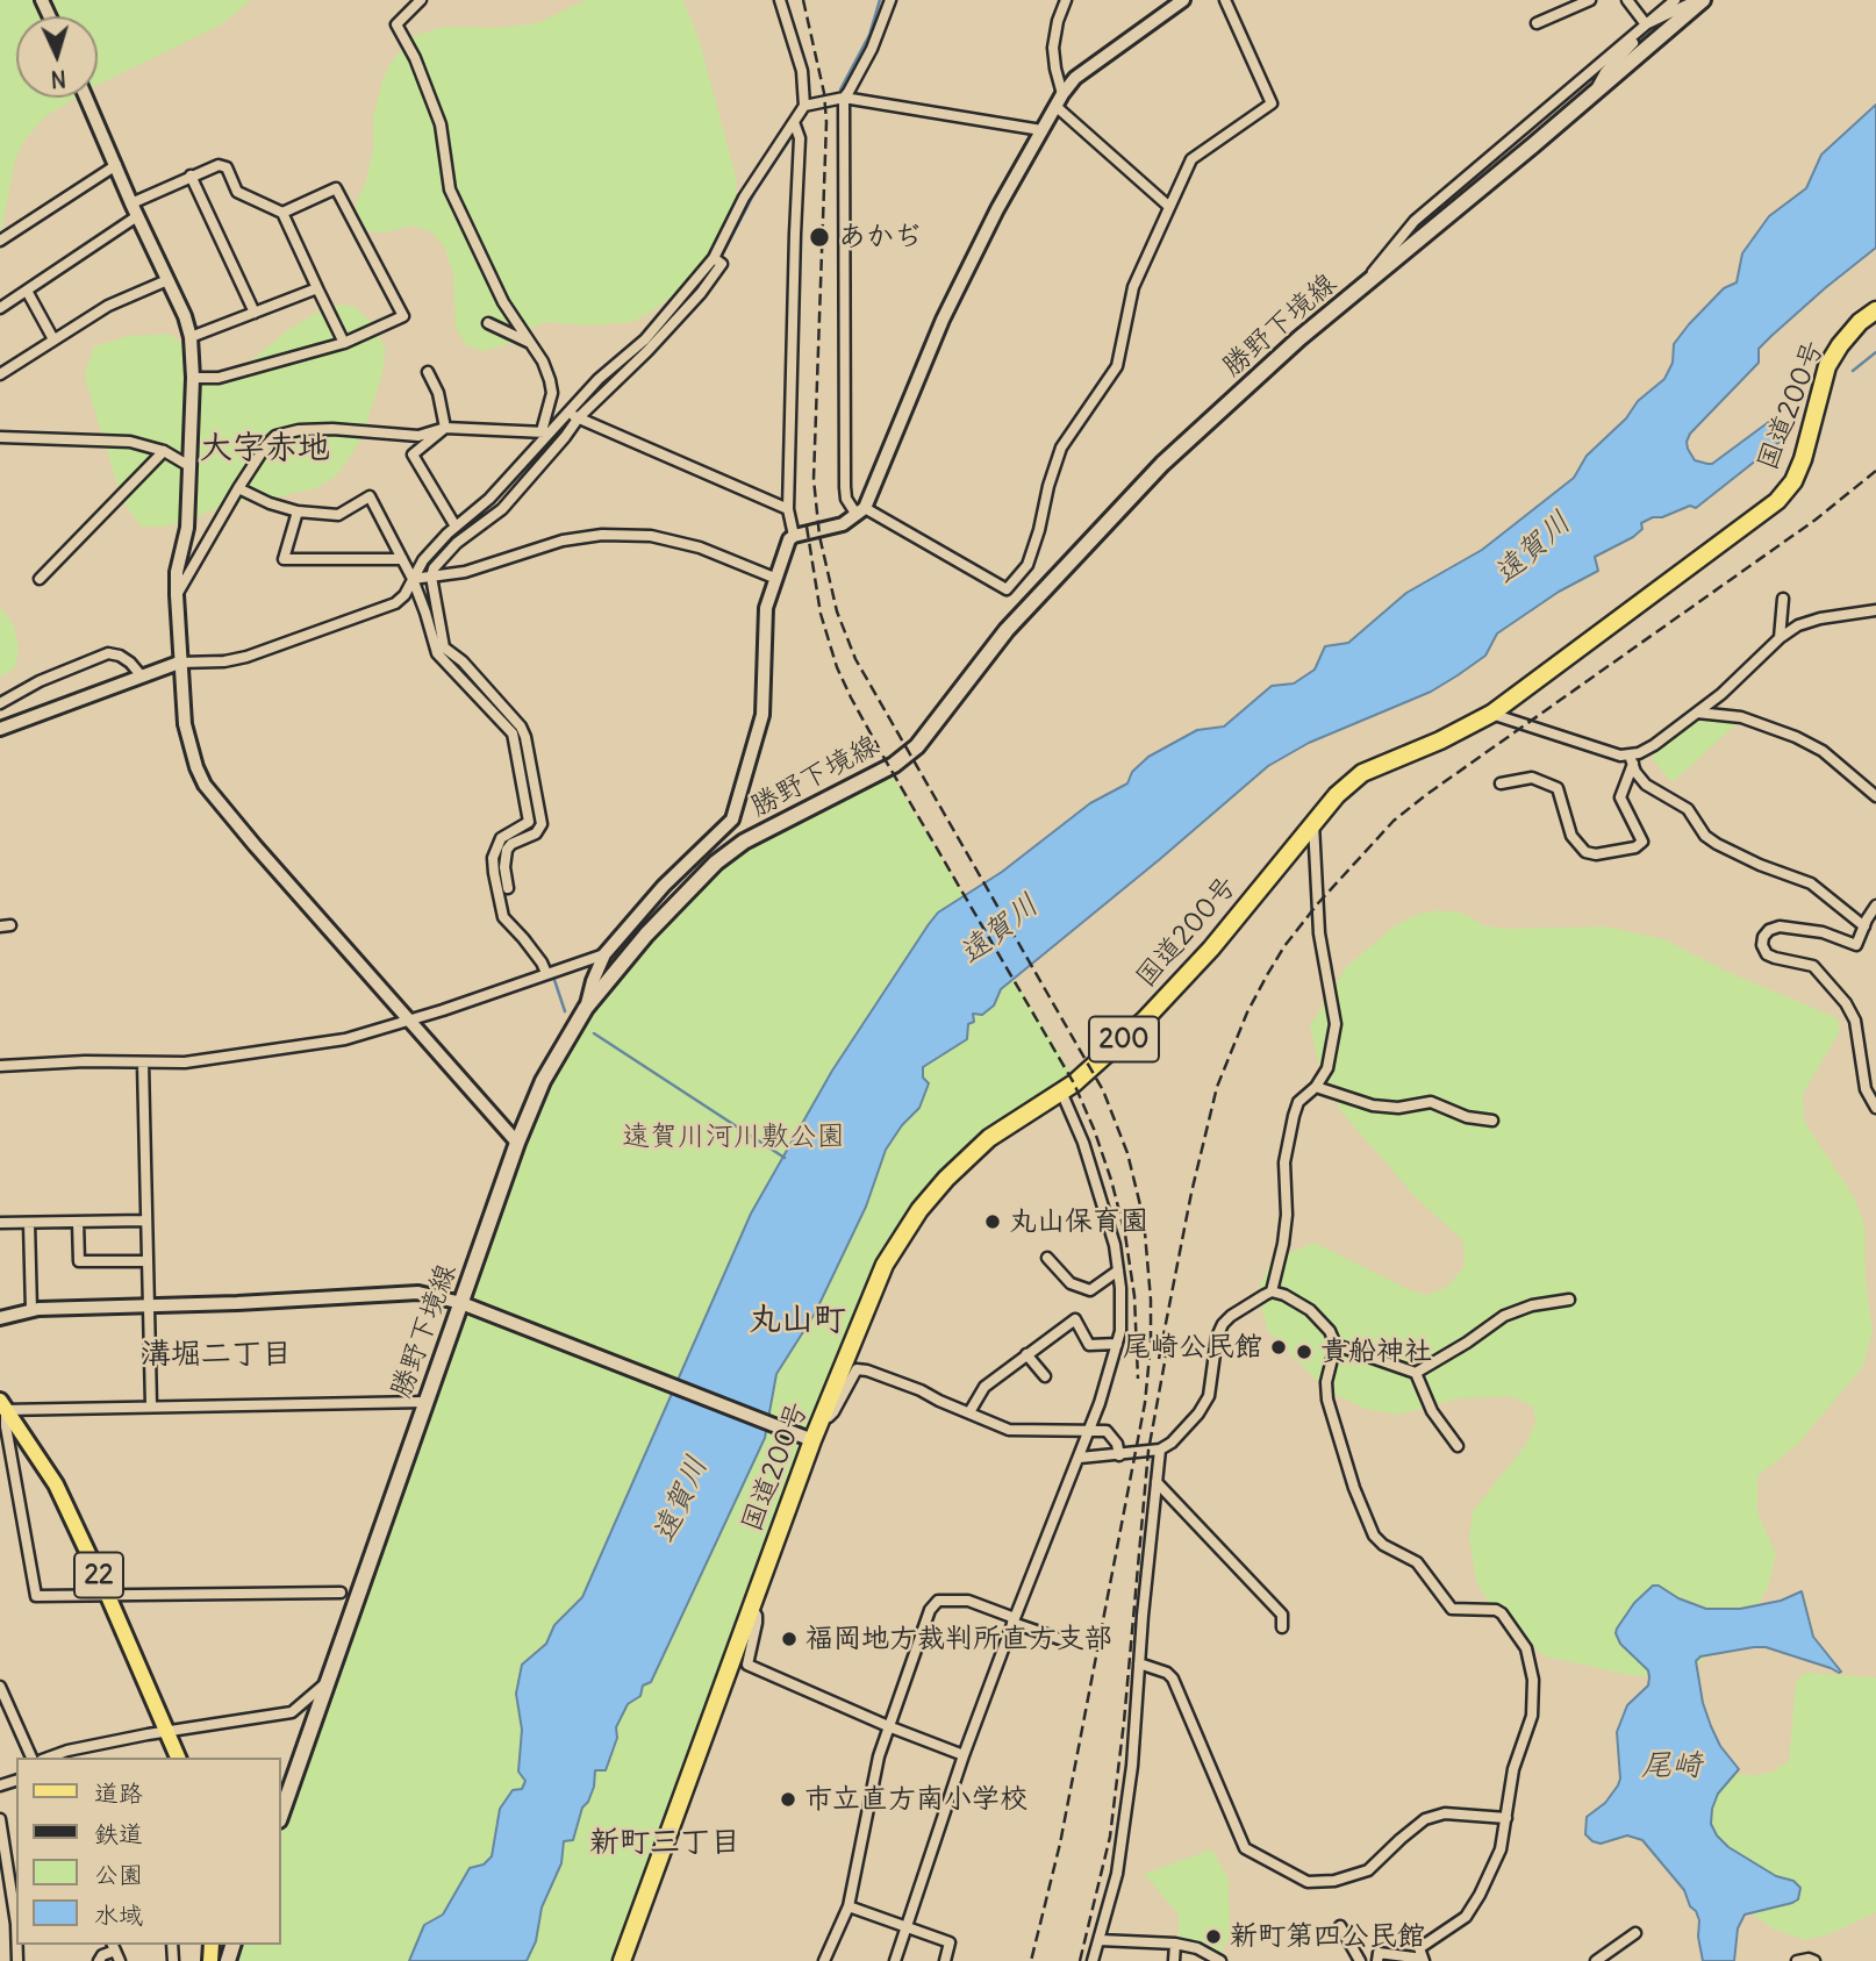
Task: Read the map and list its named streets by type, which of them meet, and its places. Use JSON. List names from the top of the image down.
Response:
{
  "streets": {
    "highway": ["国道200号", "200"],
    "main road": ["勝野下境線", "22"]
  },
  "districts": [
    "大字赤地",
    "丸山町",
    "溝堀二丁目",
    "新町三丁目"
  ],
  "water": ["遠賀川", "尾崎"],
  "parks": ["遠賀川河川敷公園"],
  "places": [
    "あかぢ",
    "丸山保育園",
    "尾崎公民館",
    "貴船神社",
    "福岡地方裁判所直方支部",
    "市立直方南小学校",
    "新町第四公民館"
  ],
  "legend": [
    "道路",
    "鉄道",
    "公園",
    "水域"
  ],
  "north": "bottom"
}
